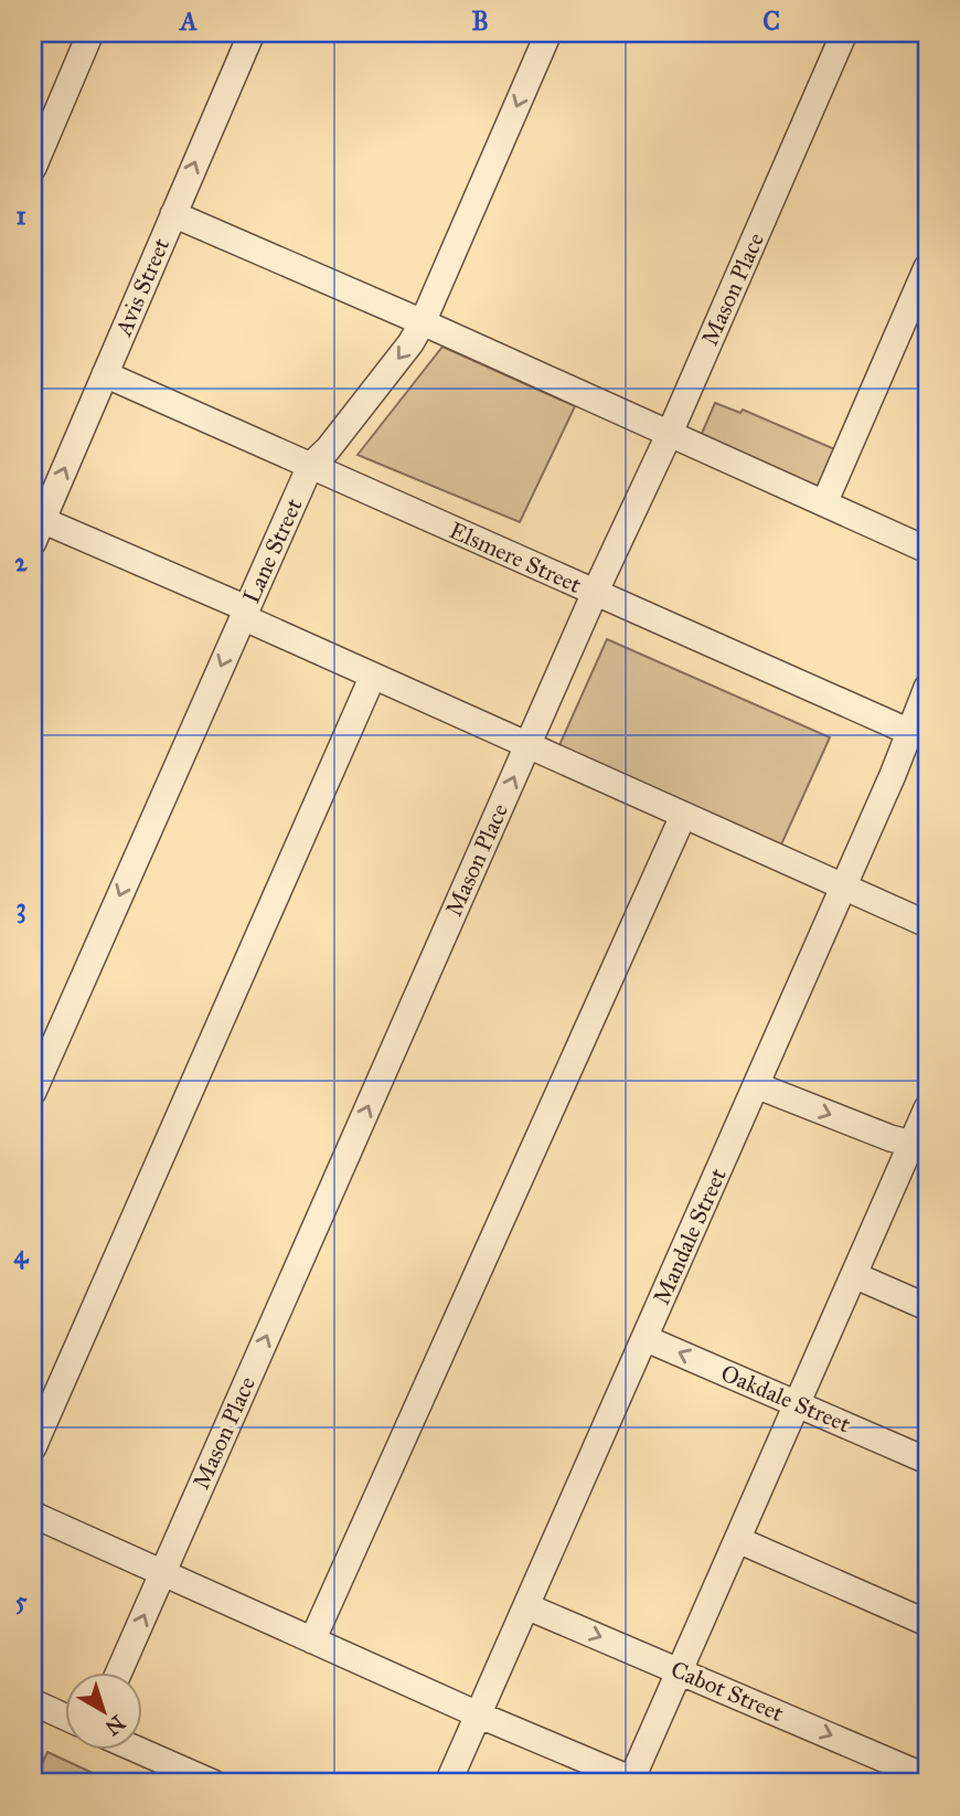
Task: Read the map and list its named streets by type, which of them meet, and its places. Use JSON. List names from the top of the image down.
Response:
{
  "streets": {
    "street": [
      "Avis Street",
      "Mason Place",
      "Lane Street",
      "Elsmere Street",
      "Mandale Street",
      "Oakdale Street",
      "Cabot Street"
    ]
  },
  "crossings": [
    ["Avis Street", "Elsmere Street"],
    ["Mason Place", "Elsmere Street"],
    ["Lane Street", "Elsmere Street"],
    ["Elsmere Street", "Mandale Street"],
    ["Mandale Street", "Oakdale Street"],
    ["Mandale Street", "Cabot Street"]
  ],
  "one_way": ["Oakdale Street"],
  "north": "bottom right",
  "grid": {
    "columns": ["A", "B", "C"],
    "rows": [
      "1",
      "2",
      "3",
      "4",
      "5"
    ]
  }
}
